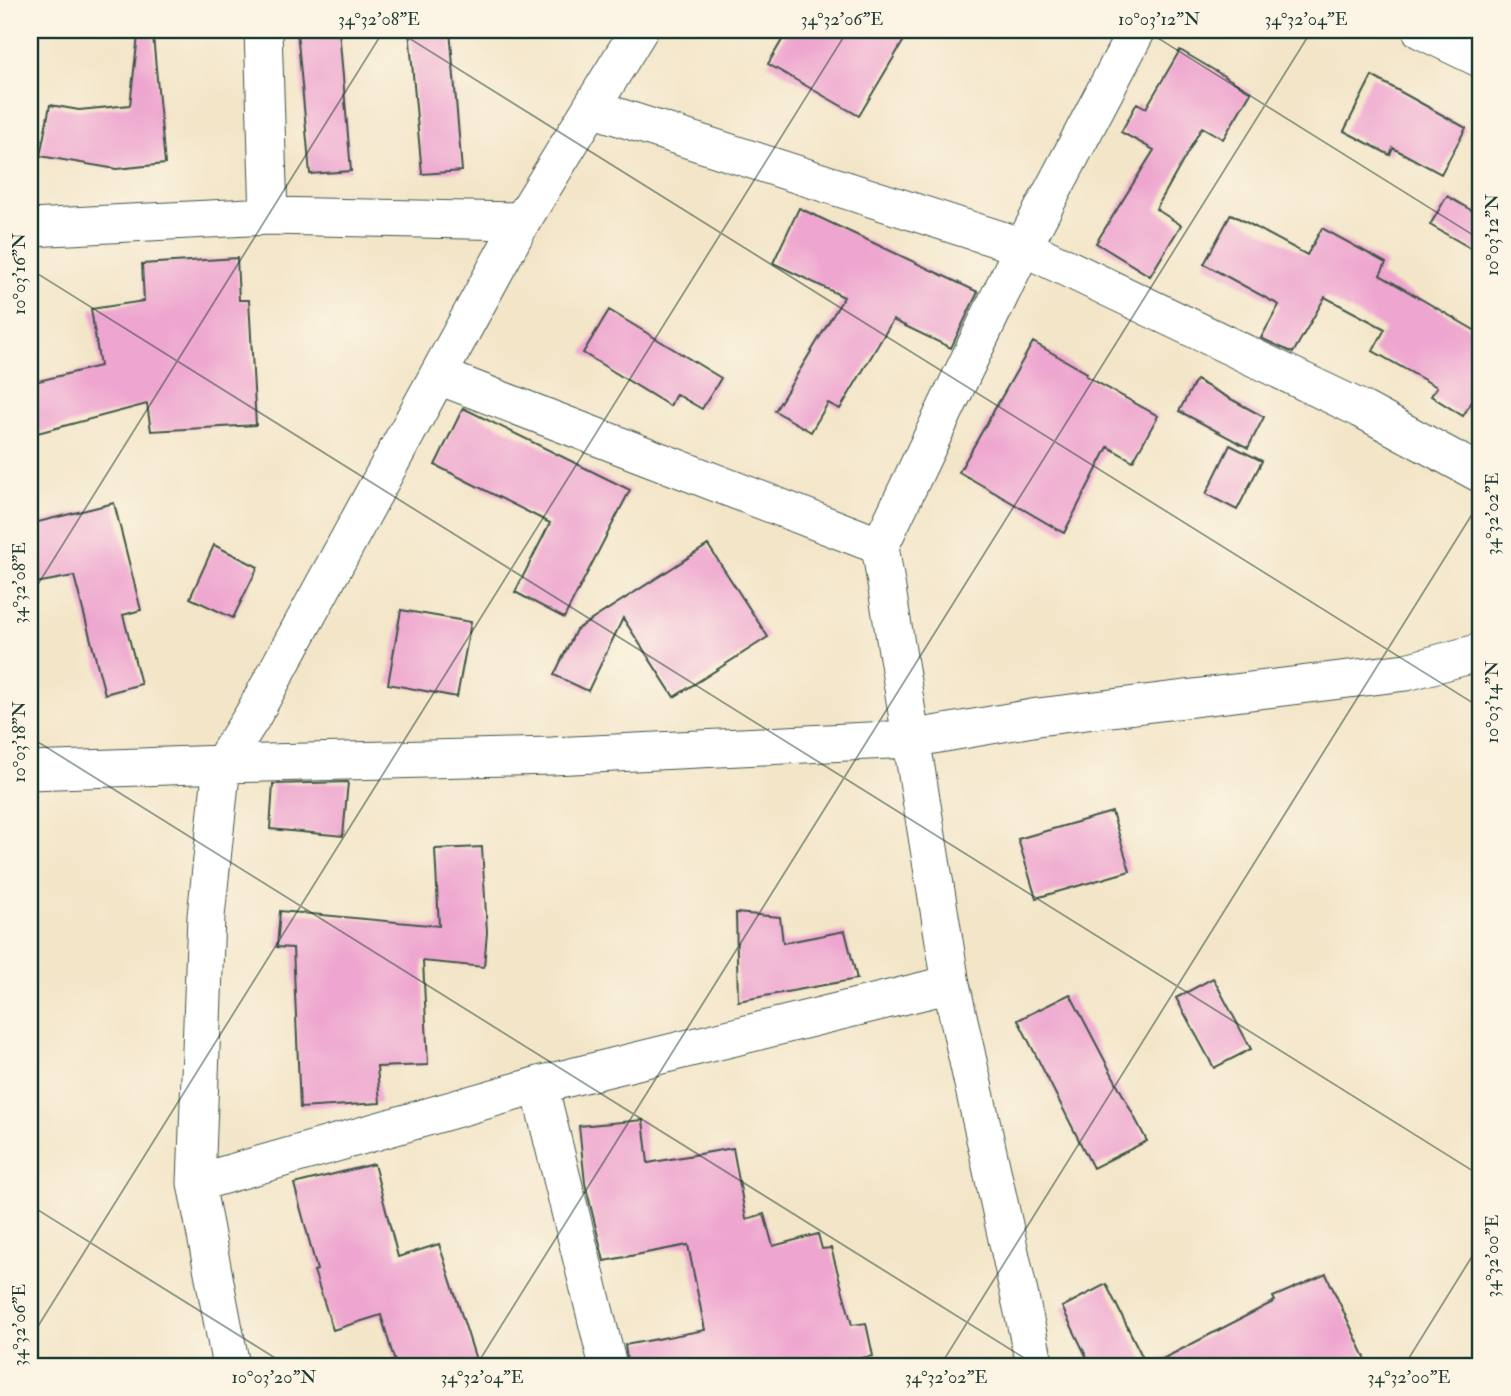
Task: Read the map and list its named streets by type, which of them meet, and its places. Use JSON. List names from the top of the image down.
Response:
{
  "coordinates": [
    "34°32'08\"E",
    "34°32'06\"E",
    "10°03'12\"N",
    "34°32'04\"E",
    "10°03'16\"N",
    "34°32'02\"E",
    "10°03'14\"N",
    "10°03'18\"N",
    "34°32'00\"E",
    "10°03'20\"N"
  ]
}
